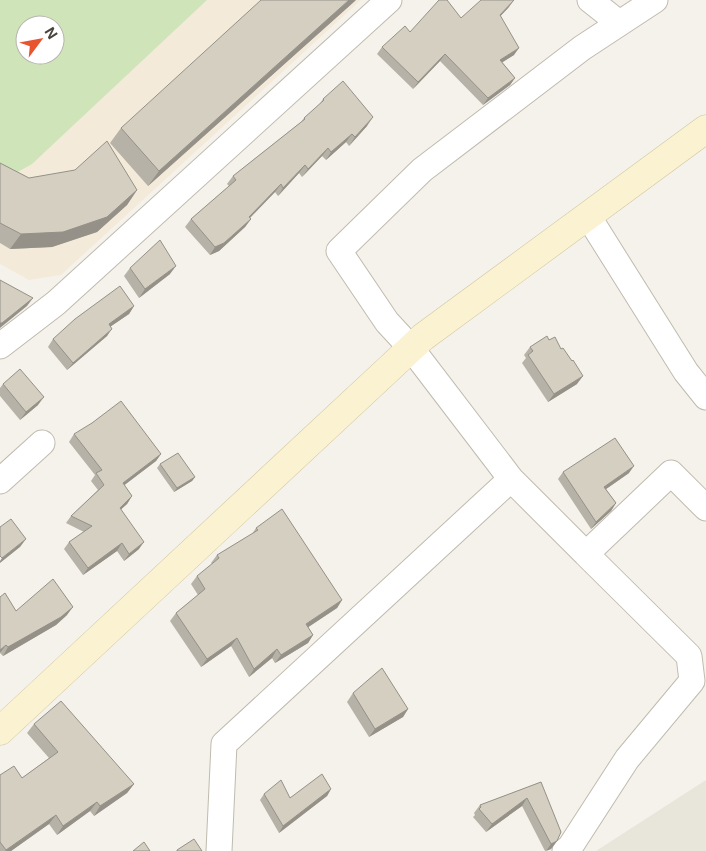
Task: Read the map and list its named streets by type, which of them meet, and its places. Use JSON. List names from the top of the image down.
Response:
{
  "north": "top right"
}
